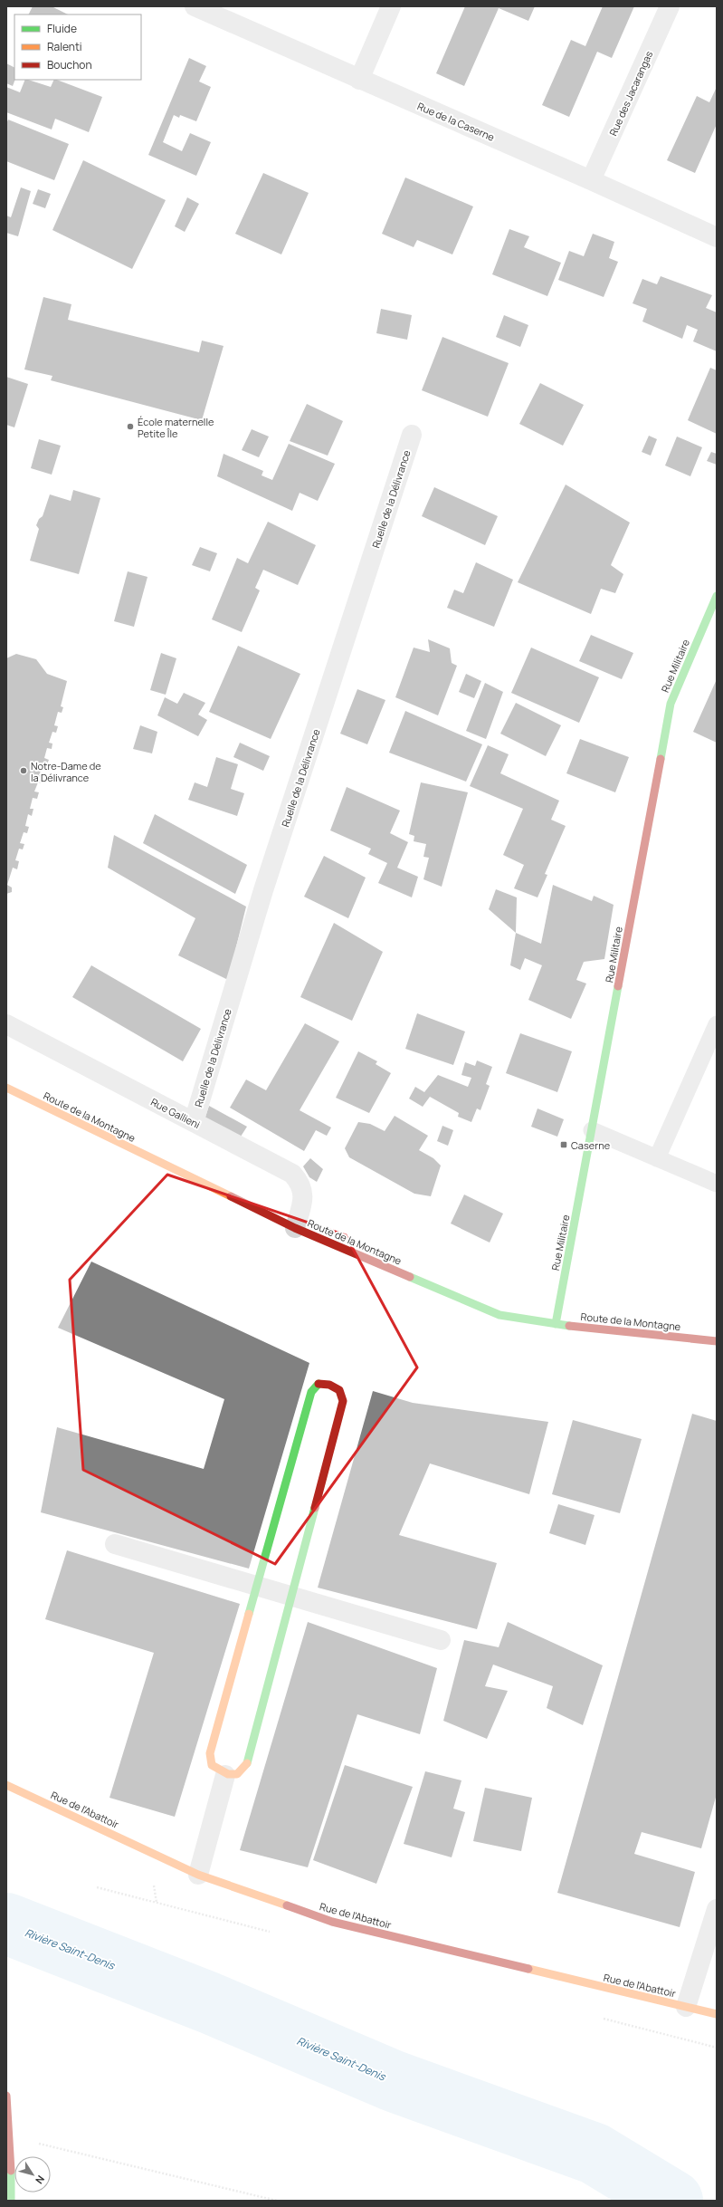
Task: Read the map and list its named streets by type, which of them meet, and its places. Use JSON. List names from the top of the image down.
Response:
{
  "streets": {
    "street": [
      "Rue des Jacarangas",
      "Rue de la Caserne",
      "Ruelle de la Délivrance",
      "Rue Militaire",
      "Rue Gallieni",
      "Route de la Montagne",
      "Rue de l'Abattoir"
    ]
  },
  "crossings": [
    ["Rue des Jacarangas", "Rue de la Caserne"],
    ["Ruelle de la Délivrance", "Rue Gallieni"],
    ["Rue Militaire", "Route de la Montagne"],
    ["Rue Gallieni", "Route de la Montagne"]
  ],
  "water": ["Rivière Saint-Denis"],
  "places": {
    "other": ["École maternelle Petite Île", "Notre-Dame de la Délivrance"],
    "transit": ["Caserne"]
  },
  "legend": ["Fluide", "Ralenti", "Bouchon"],
  "north": "bottom right"
}
